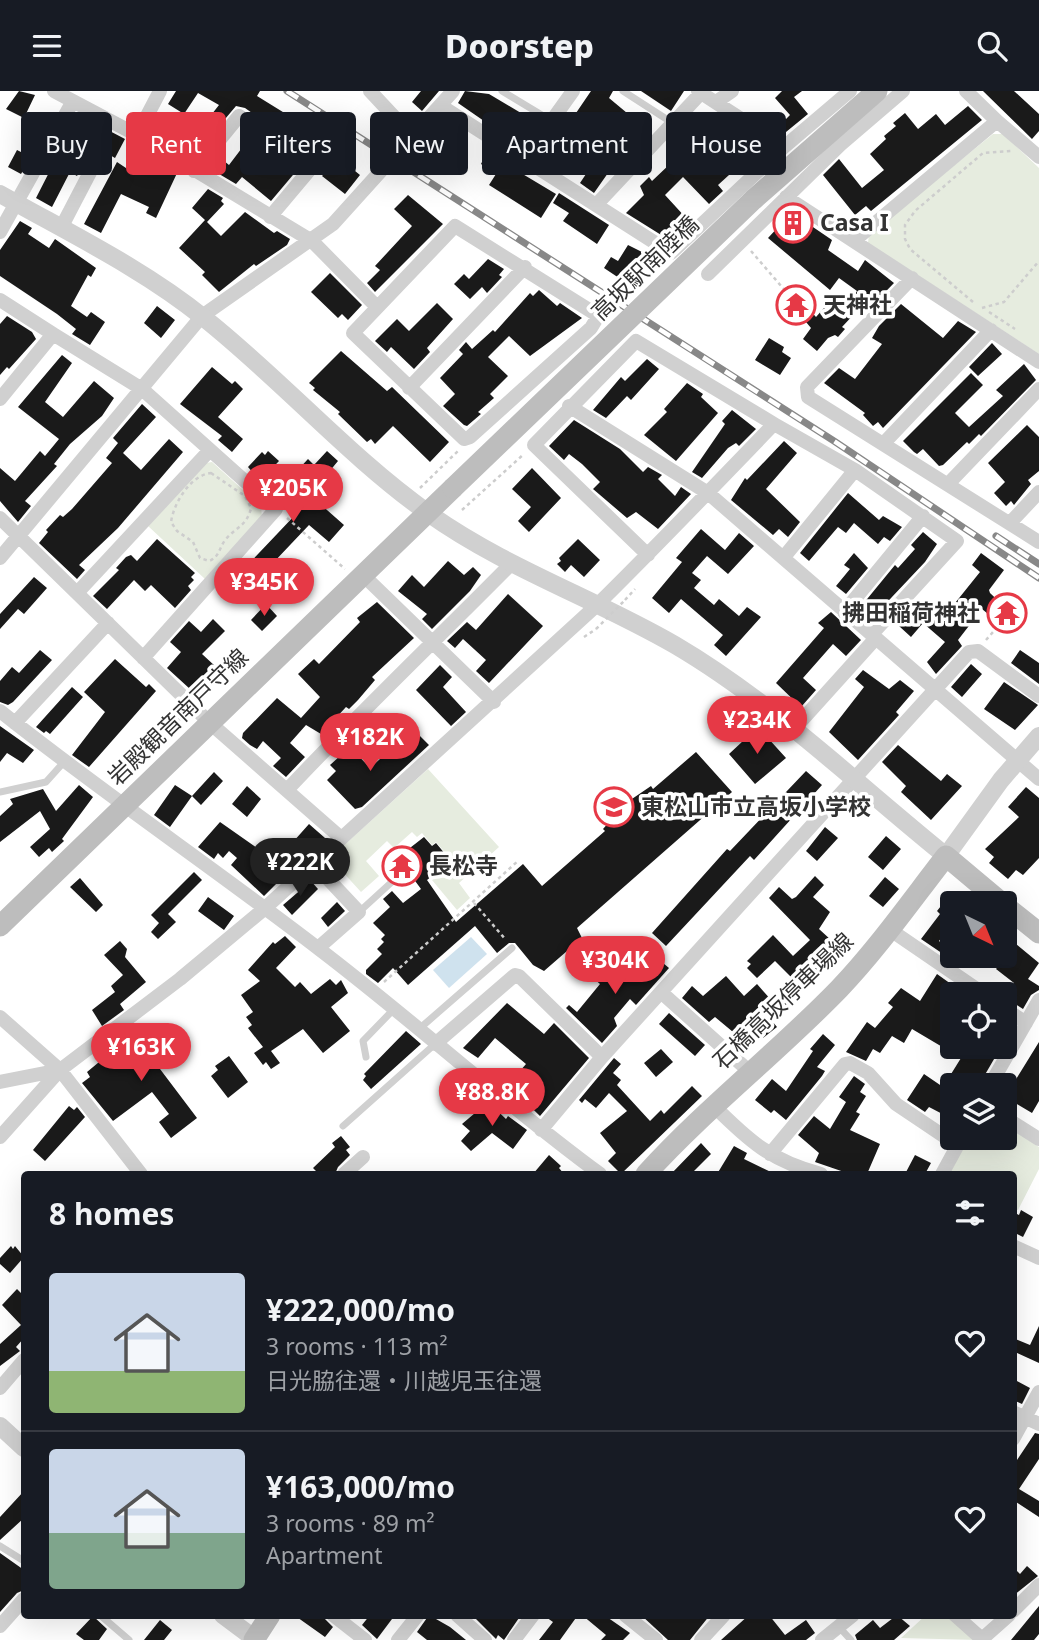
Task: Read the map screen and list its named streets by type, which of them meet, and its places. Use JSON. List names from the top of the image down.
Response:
{
  "streets": {
    "main road": ["高坂駅南陸橋", "岩殿観音南戸守線", "石橋高坂停車場線"]
  },
  "crossings": [
    ["高坂駅南陸橋", "岩殿観音南戸守線"]
  ],
  "places": {
    "building": ["Casa I"],
    "temple": ["天神社", "拂田稲荷神社", "長松寺"],
    "school or university": ["東松山市立高坂小学校"]
  },
  "north": "bottom right",
  "page": {
    "header": "Doorstep",
    "chip": [
      "Buy",
      "Rent",
      "Filters",
      "New",
      "Apartment",
      "House"
    ],
    "price": [
      "¥205K",
      "¥345K",
      "¥234K",
      "¥182K",
      "¥222K",
      "¥304K",
      "¥163K",
      "¥88.8K"
    ],
    "heading": "8 homes",
    "list": [
      {
        "name": "¥222,000/mo",
        "note": "3 rooms · 113 m² · 日光脇往還・川越児玉往還"
      },
      {
        "name": "¥163,000/mo",
        "note": "3 rooms · 89 m² · Apartment"
      }
    ]
  }
}
